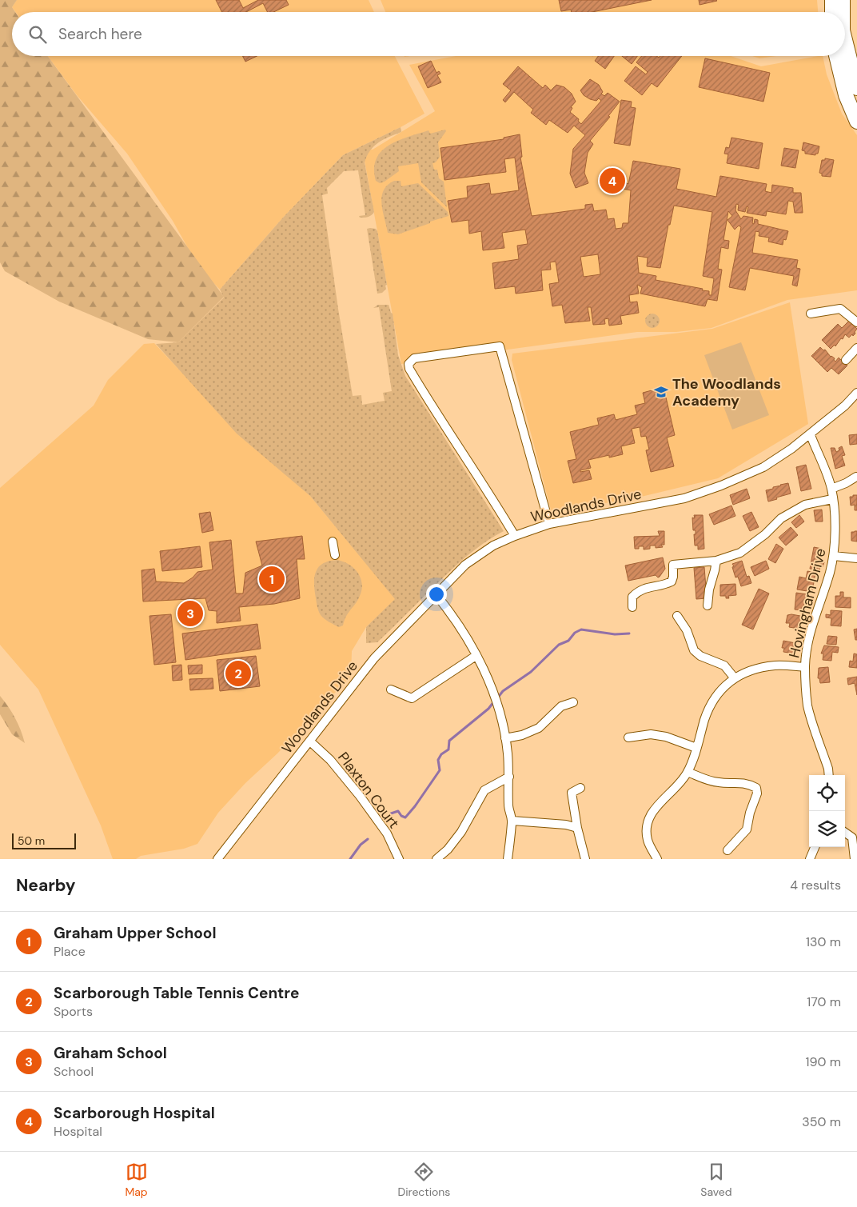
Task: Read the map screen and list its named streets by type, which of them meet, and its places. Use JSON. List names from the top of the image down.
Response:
{
  "streets": {
    "street": ["Woodlands Drive", "Hovingham Drive", "Plaxton Court"]
  },
  "crossings": [
    ["Woodlands Drive", "Hovingham Drive"],
    ["Woodlands Drive", "Plaxton Court"]
  ],
  "places": {
    "school or university": ["The Woodlands Academy"]
  },
  "scale_bar": "50 m",
  "page": {
    "search": "Search here",
    "pins": [
      "4",
      "1",
      "3",
      "2"
    ],
    "scale": "50 m",
    "heading": ["Nearby", "4 results"],
    "list": [
      {
        "mark": "1",
        "name": "Graham Upper School",
        "note": "Place",
        "value": "130 m"
      },
      {
        "mark": "2",
        "name": "Scarborough Table Tennis Centre",
        "note": "Sports",
        "value": "170 m"
      },
      {
        "mark": "3",
        "name": "Graham School",
        "note": "School",
        "value": "190 m"
      },
      {
        "mark": "4",
        "name": "Scarborough Hospital",
        "note": "Hospital",
        "value": "350 m"
      }
    ],
    "nav": ["Map", "Directions", "Saved"]
  }
}
